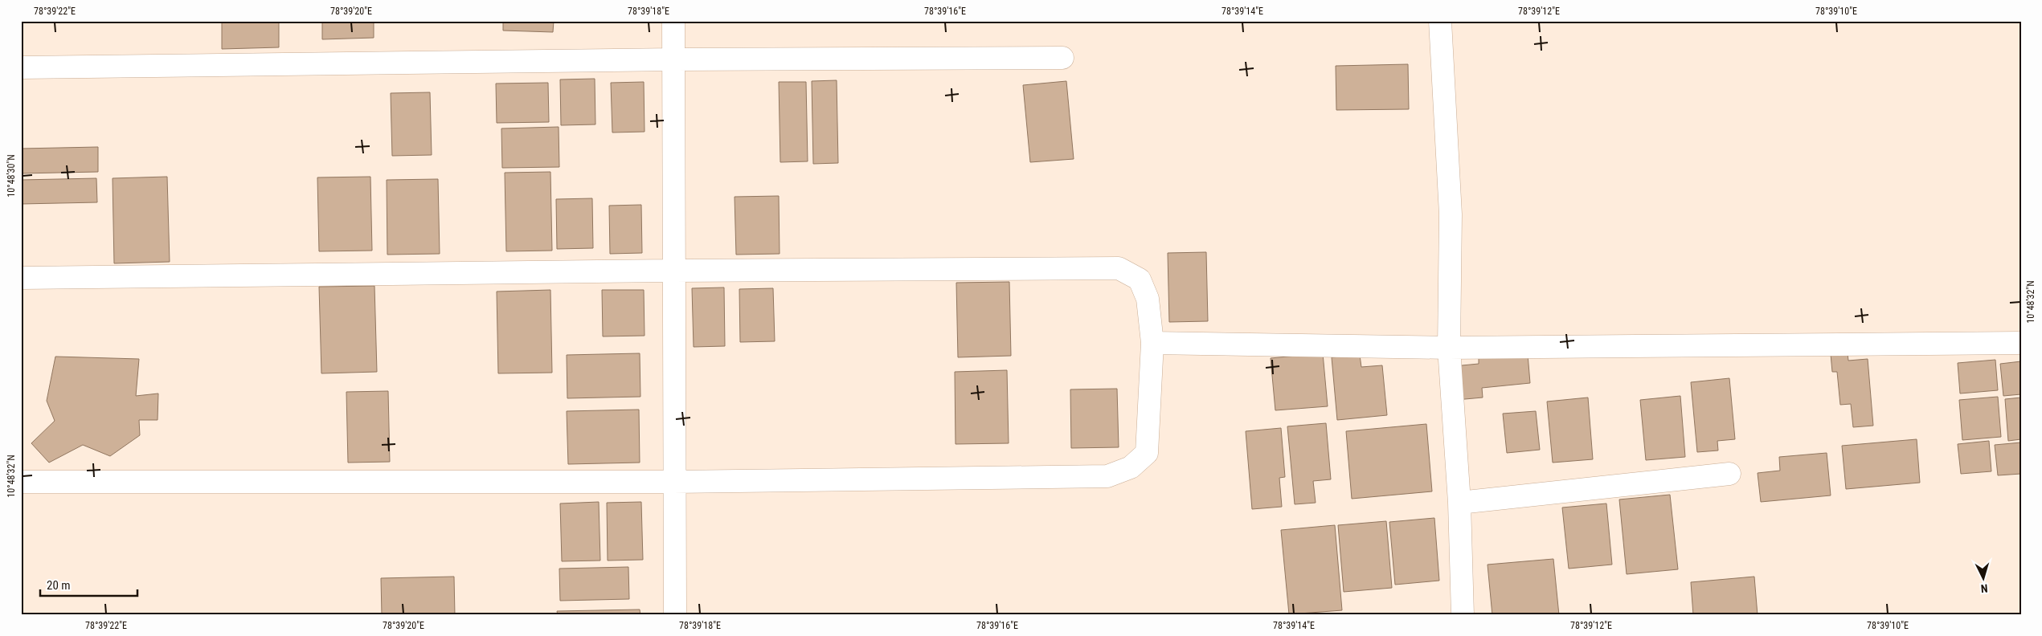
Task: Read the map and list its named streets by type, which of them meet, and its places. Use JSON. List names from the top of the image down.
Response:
{
  "scale_bar": "20 m",
  "north": "bottom",
  "coordinates": [
    "78°39'22\"E",
    "78°39'20\"E",
    "78°39'18\"E",
    "78°39'16\"E",
    "78°39'14\"E",
    "78°39'12\"E",
    "78°39'10\"E",
    "10°48'30\"N",
    "10°48'32\"N"
  ]
}
